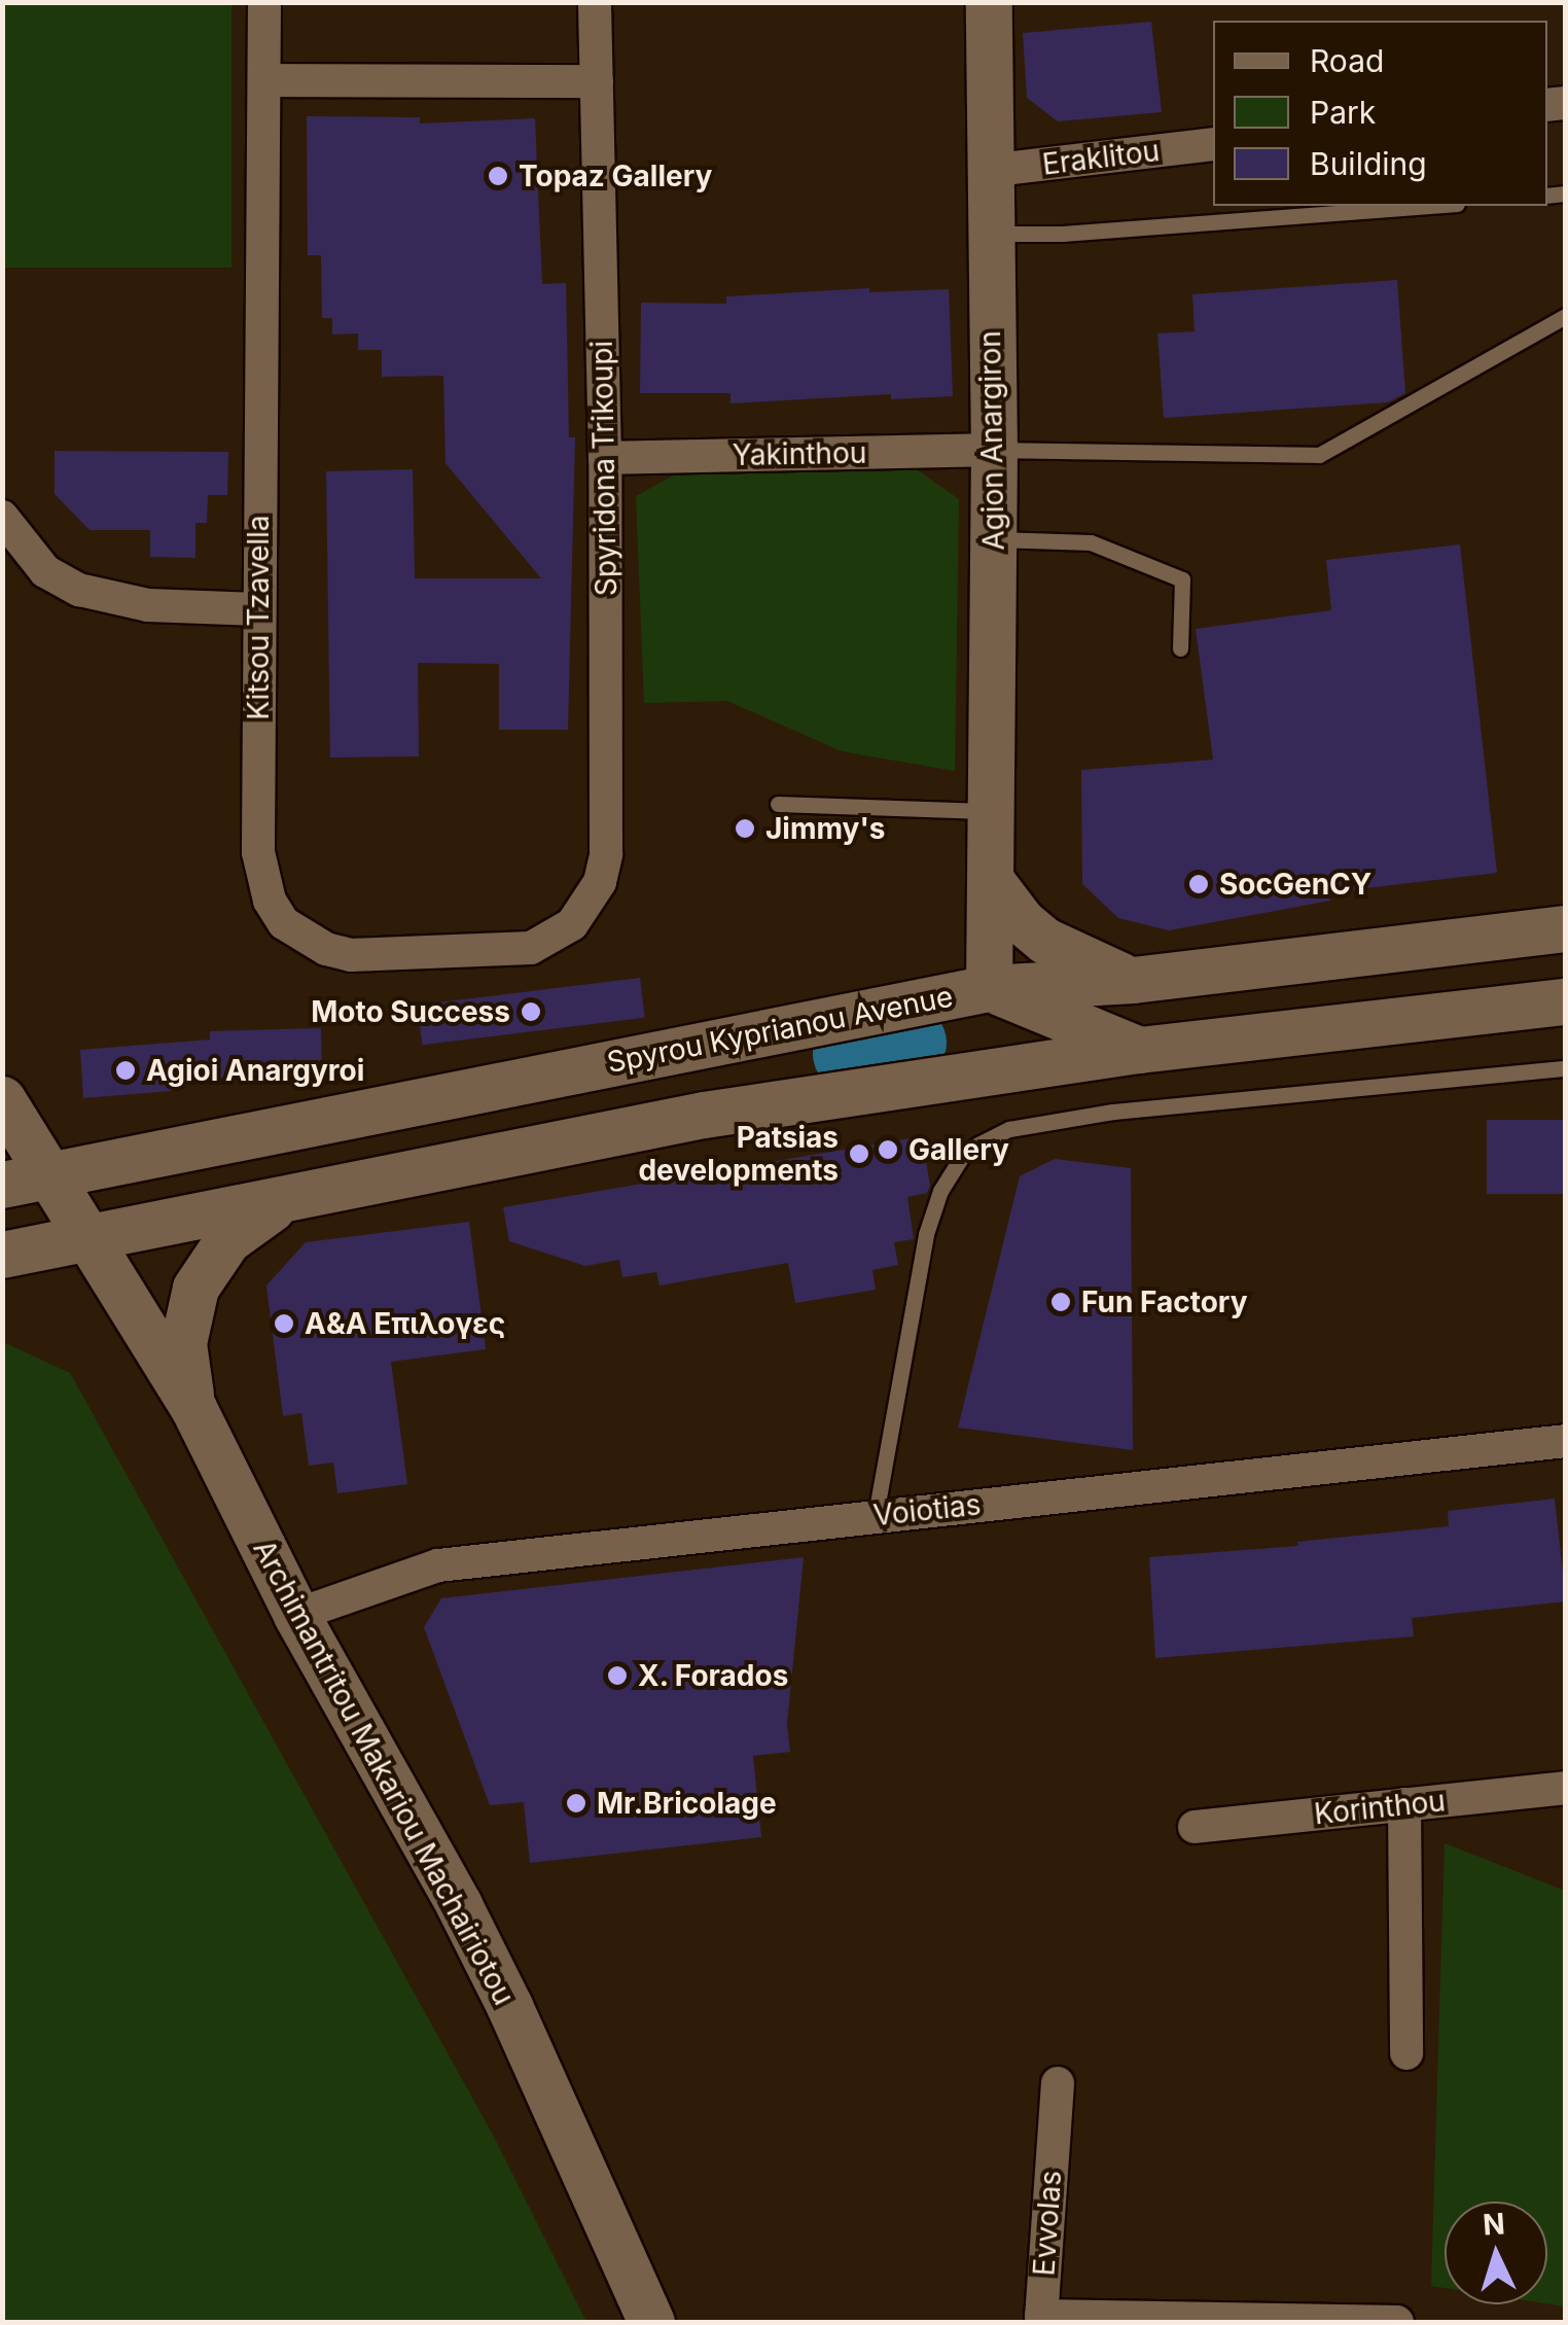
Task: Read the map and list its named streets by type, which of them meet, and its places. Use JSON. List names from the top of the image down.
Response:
{
  "streets": {
    "main road": ["Agion Anargiron", "Spyrou Kyprianou Avenue", "Archimantritou Makariou Machairiotou"],
    "street": [
      "Eraklitou",
      "Yakinthou",
      "Spyridona Trikoupi",
      "Kitsou Tzavella",
      "Voiotias",
      "Korinthou",
      "EvvoIas"
    ]
  },
  "crossings": [
    ["Eraklitou", "Agion Anargiron"],
    ["Agion Anargiron", "Yakinthou"],
    ["Agion Anargiron", "Spyrou Kyprianou Avenue"],
    ["Yakinthou", "Spyridona Trikoupi"],
    ["Spyridona Trikoupi", "Kitsou Tzavella"],
    ["Spyrou Kyprianou Avenue", "Archimantritou Makariou Machairiotou"],
    ["Voiotias", "Archimantritou Makariou Machairiotou"]
  ],
  "places": [
    "Topaz Gallery",
    "Jimmy's",
    "SocGenCY",
    "Moto Success",
    "Agioi Anargyroi",
    "Gallery",
    "Patsias developments",
    "Fun Factory",
    "Α&Α Επιλογες",
    "X. Forados",
    "Mr.Bricolage"
  ],
  "legend": ["Road", "Park", "Building"],
  "north": "top"
}
